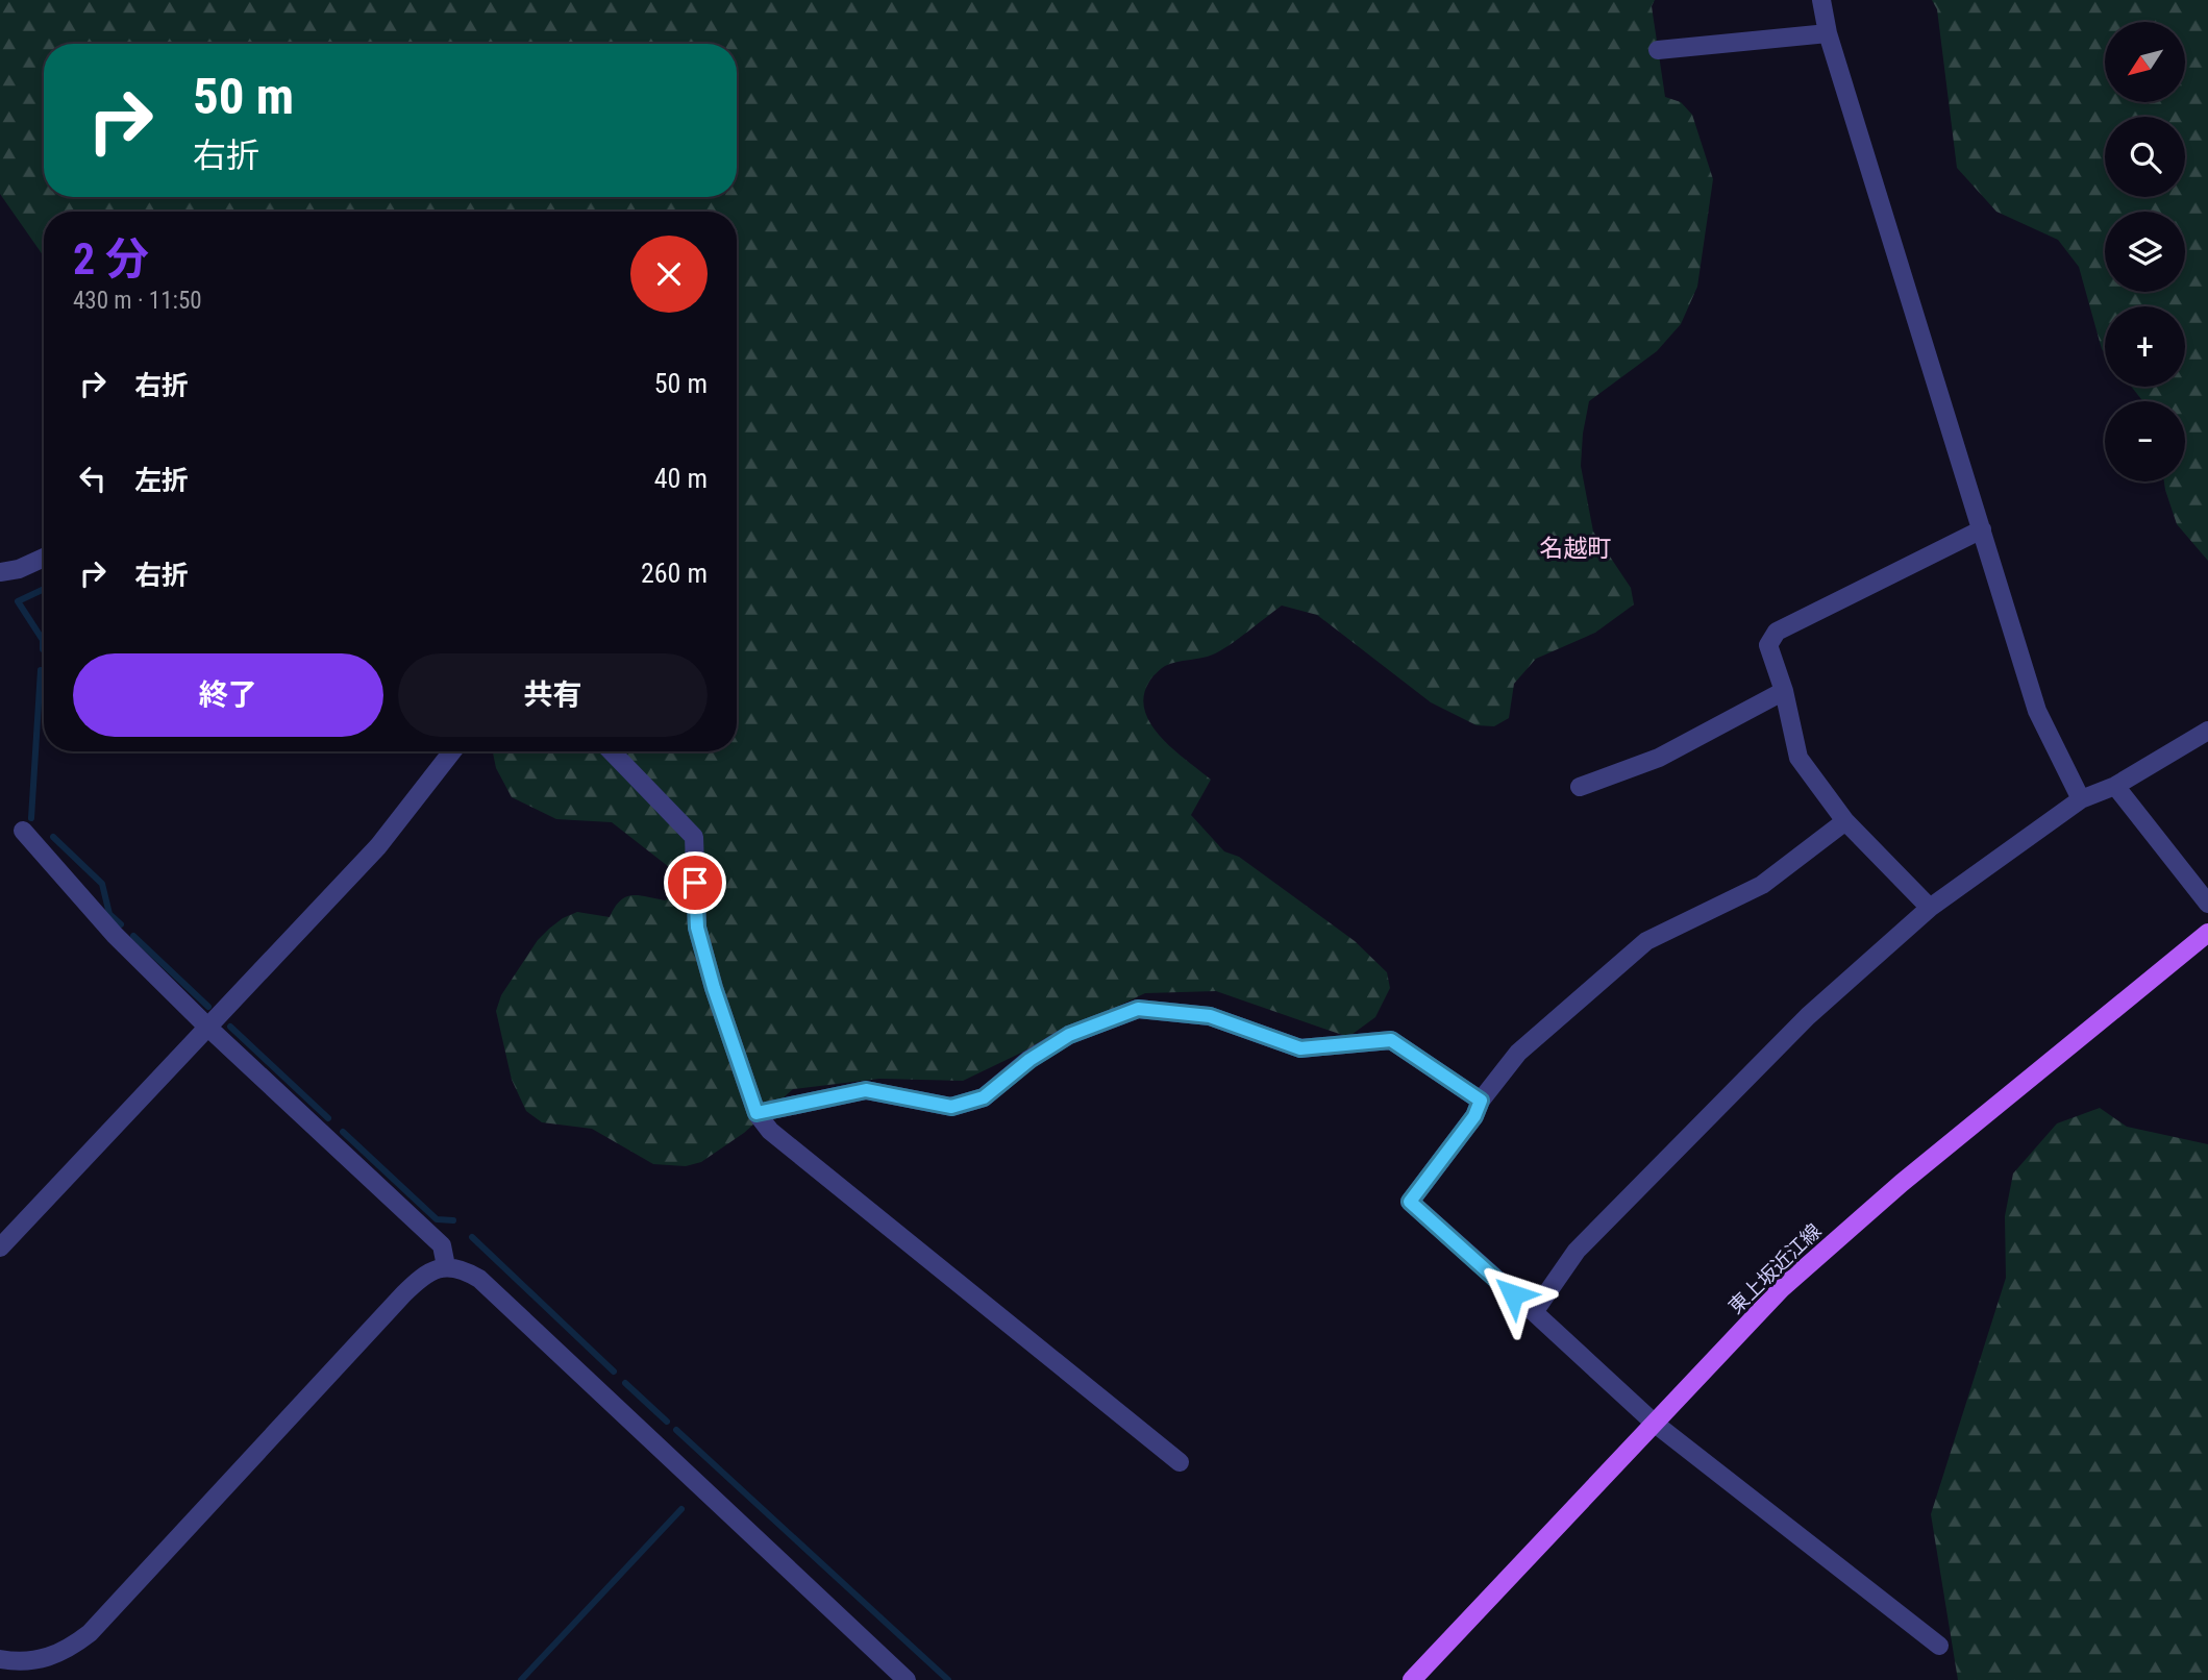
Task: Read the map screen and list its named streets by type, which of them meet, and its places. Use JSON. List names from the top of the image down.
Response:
{
  "streets": {
    "main road": ["東上坂近江線"]
  },
  "districts": ["名越町"],
  "north": "bottom left",
  "page": {
    "map_buttons": ["+", "−"],
    "turn": ["50 m", "右折"],
    "heading": ["2 分", "430 m · 11:50"],
    "list": [
      {
        "name": "右折",
        "value": "50 m"
      },
      {
        "name": "左折",
        "value": "40 m"
      },
      {
        "name": "右折",
        "value": "260 m"
      }
    ],
    "buttons": ["終了", "共有"]
  }
}
